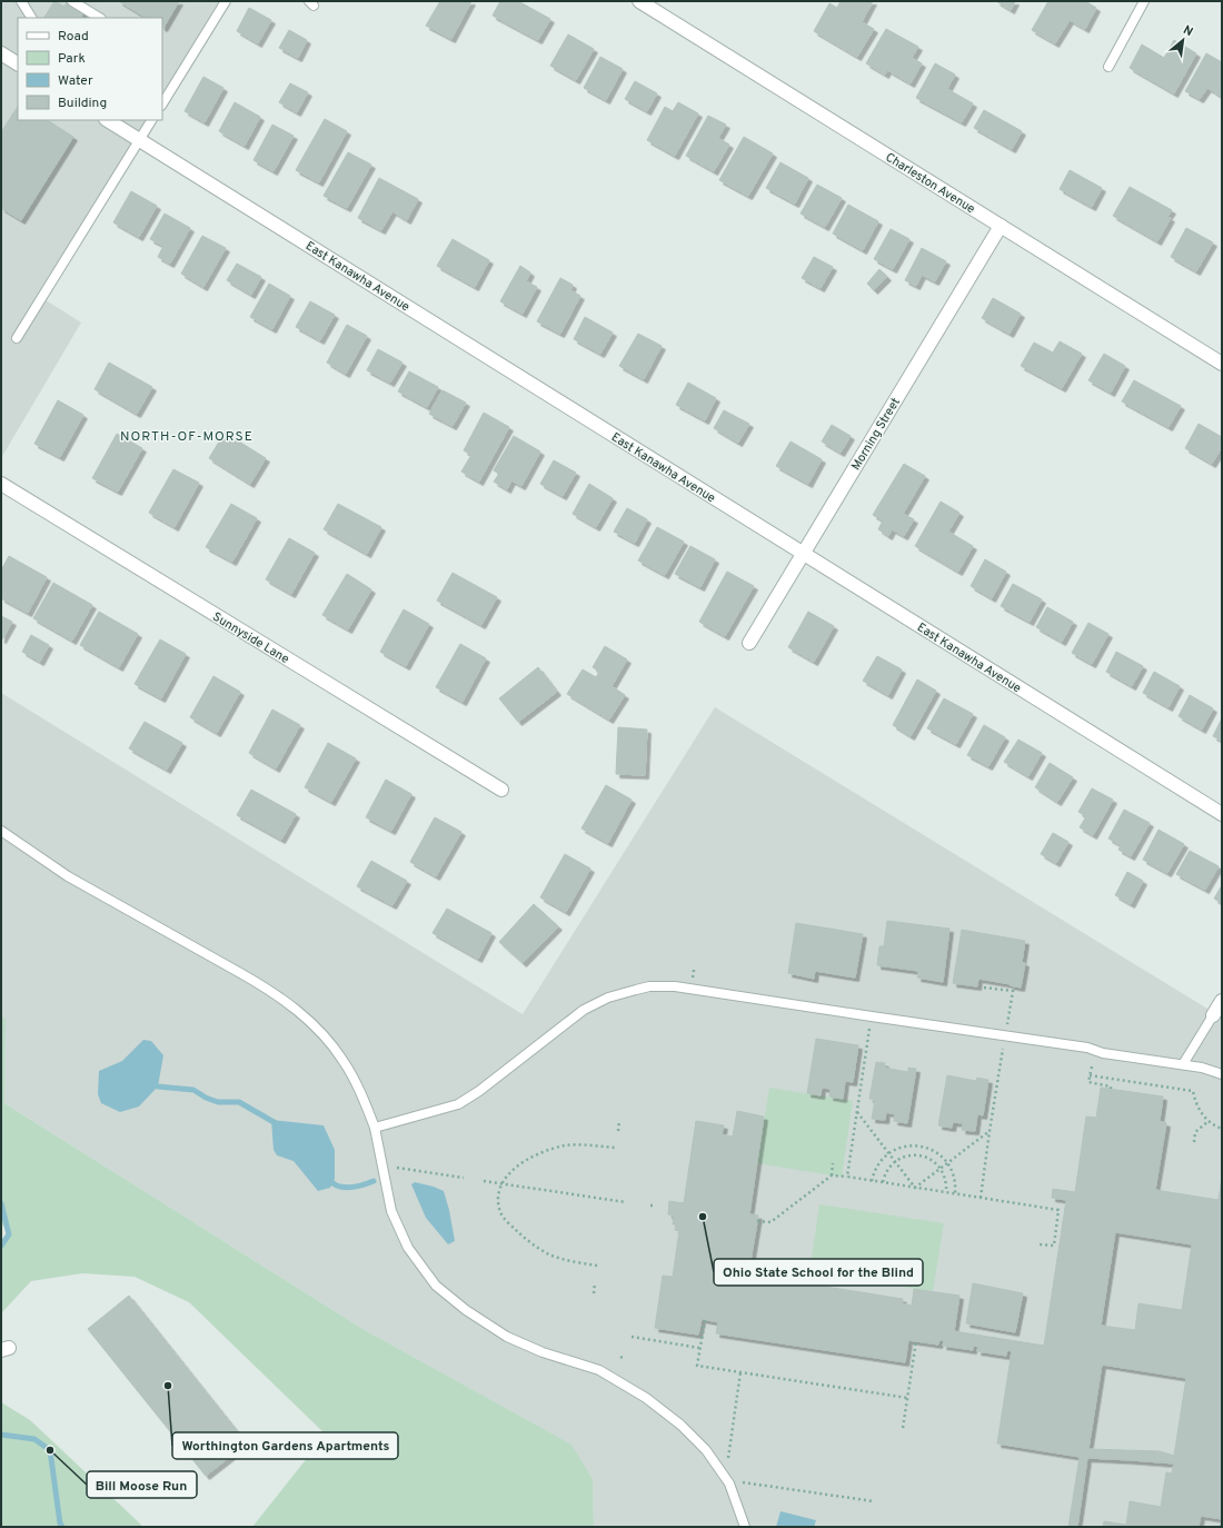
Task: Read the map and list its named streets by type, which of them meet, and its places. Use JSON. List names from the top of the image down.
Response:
{
  "streets": {
    "street": [
      "Charleston Avenue",
      "East Kanawha Avenue",
      "Morning Street",
      "Sunnyside Lane"
    ]
  },
  "crossings": [
    ["Charleston Avenue", "Morning Street"],
    ["East Kanawha Avenue", "Morning Street"]
  ],
  "districts": ["NORTH-OF-MORSE"],
  "places": ["Ohio State School for the Blind", "Worthington Gardens Apartments", "Bill Moose Run"],
  "legend": [
    "Road",
    "Park",
    "Water",
    "Building"
  ],
  "north": "top right"
}
